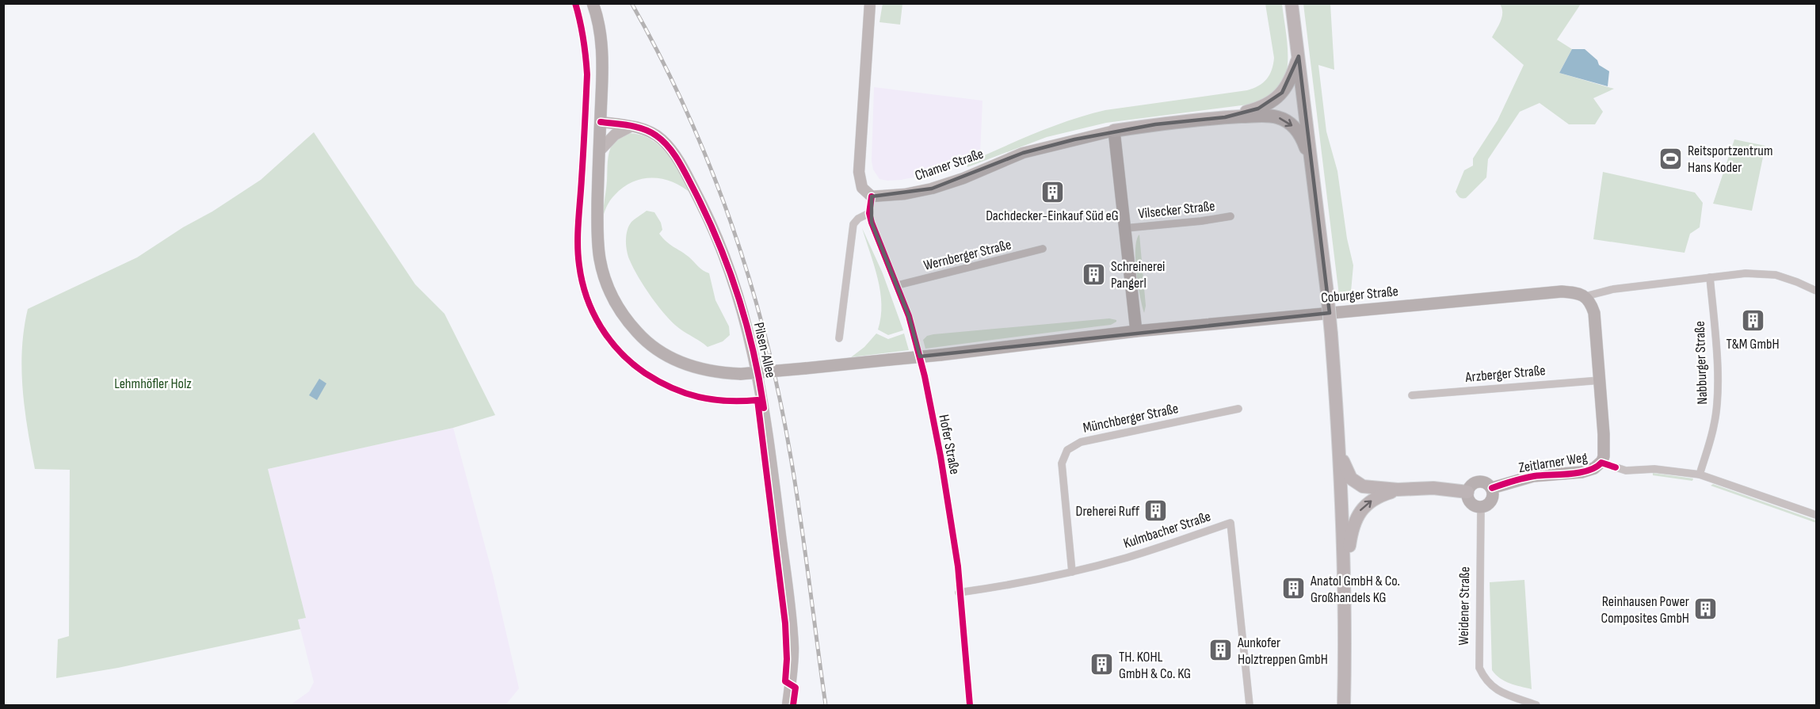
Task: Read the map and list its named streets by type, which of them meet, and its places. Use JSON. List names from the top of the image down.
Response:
{
  "streets": {
    "main road": ["Coburger Straße", "Pilsen-Allee", "Zeitlarner Weg"],
    "street": [
      "Chamer Straße",
      "Vilsecker Straße",
      "Wernberger Straße",
      "Nabburger Straße",
      "Arzberger Straße",
      "Münchberger Straße",
      "Hofer Straße",
      "Kulmbacher Straße",
      "Weidener Straße"
    ]
  },
  "crossings": [
    ["Chamer Straße", "Hofer Straße"],
    ["Wernberger Straße", "Hofer Straße"],
    ["Coburger Straße", "Pilsen-Allee"],
    ["Nabburger Straße", "Zeitlarner Weg"],
    ["Münchberger Straße", "Kulmbacher Straße"],
    ["Hofer Straße", "Kulmbacher Straße"],
    ["Zeitlarner Weg", "Weidener Straße"]
  ],
  "parks": ["Lehmhöfler Holz"],
  "places": {
    "sports": ["Reitsportzentrum Hans Koder"],
    "building": [
      "Dachdecker-Einkauf Süd eG",
      "Schreinerei Pangerl",
      "T&M GmbH",
      "Dreherei Ruff",
      "Anatol GmbH & Co. Großhandels KG",
      "Reinhausen Power Composites GmbH",
      "Aunkofer Holztreppen GmbH",
      "TH. KOHL GmbH & Co. KG"
    ]
  }
}
